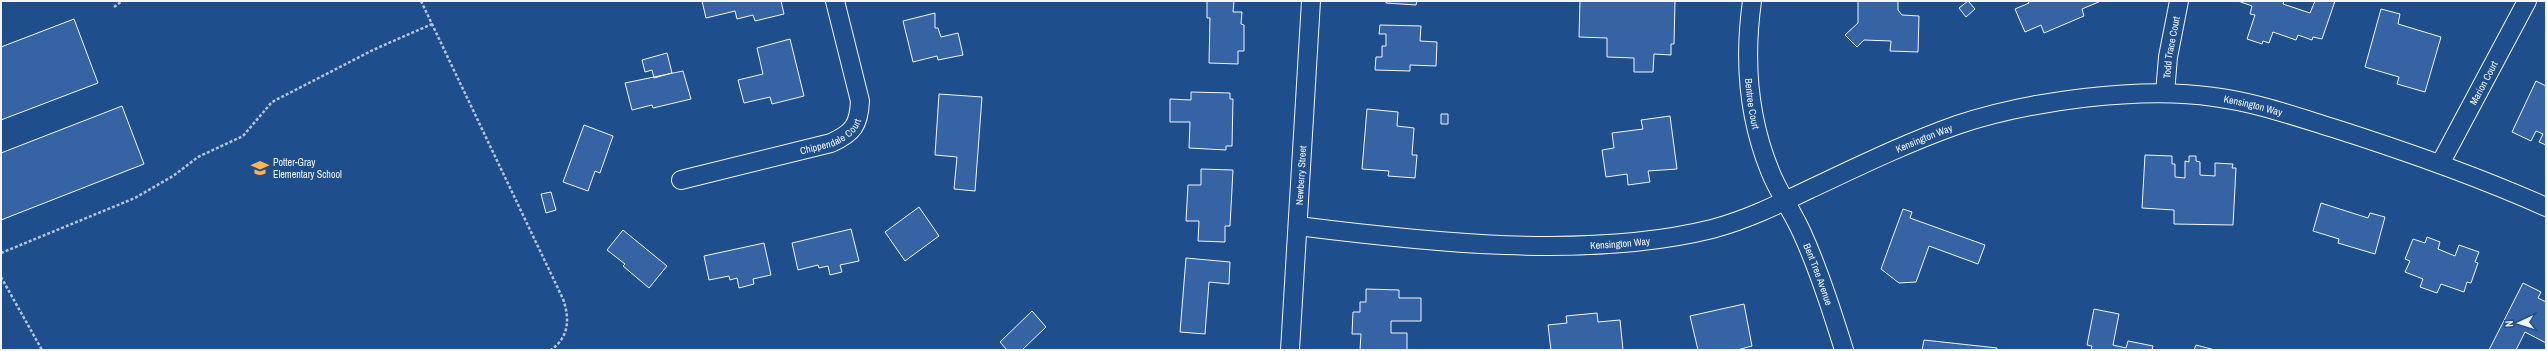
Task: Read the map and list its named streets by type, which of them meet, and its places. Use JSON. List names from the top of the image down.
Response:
{
  "streets": {
    "street": [
      "Todd Trace Court",
      "Marion Court",
      "Bentree Court",
      "Kensington Way",
      "Chippendale Court",
      "Newberry Street",
      "Bent Tree Avenue"
    ]
  },
  "crossings": [
    ["Todd Trace Court", "Kensington Way"],
    ["Marion Court", "Kensington Way"],
    ["Bentree Court", "Kensington Way"],
    ["Bentree Court", "Bent Tree Avenue"],
    ["Kensington Way", "Newberry Street"],
    ["Kensington Way", "Bent Tree Avenue"]
  ],
  "places": {
    "school or university": ["Potter-Gray Elementary School"]
  },
  "north": "left"
}
